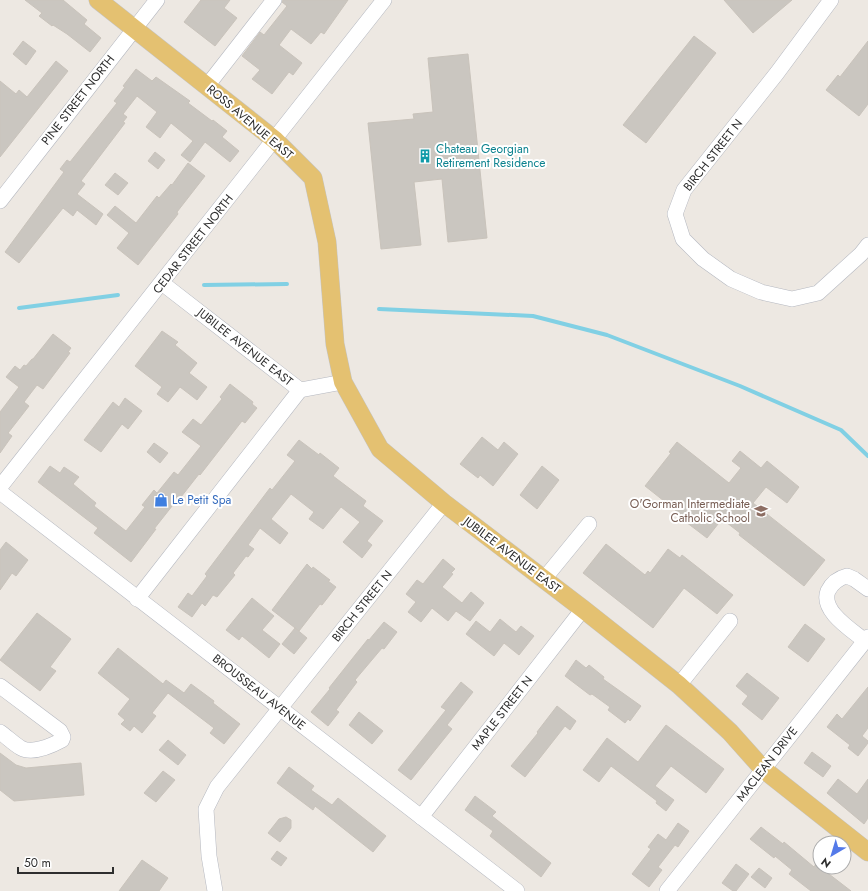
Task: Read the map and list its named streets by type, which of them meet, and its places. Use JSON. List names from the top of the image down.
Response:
{
  "streets": {
    "main road": ["ROSS AVENUE EAST", "JUBILEE AVENUE EAST"],
    "street": [
      "PINE STREET NORTH",
      "BIRCH STREET N",
      "CEDAR STREET NORTH",
      "BROUSSEAU AVENUE",
      "MAPLE STREET N",
      "MACLEAN DRIVE"
    ]
  },
  "crossings": [
    ["PINE STREET NORTH", "ROSS AVENUE EAST"],
    ["ROSS AVENUE EAST", "CEDAR STREET NORTH"],
    ["ROSS AVENUE EAST", "JUBILEE AVENUE EAST"],
    ["BIRCH STREET N", "JUBILEE AVENUE EAST"],
    ["BIRCH STREET N", "BROUSSEAU AVENUE"],
    ["CEDAR STREET NORTH", "JUBILEE AVENUE EAST"],
    ["JUBILEE AVENUE EAST", "MAPLE STREET N"],
    ["JUBILEE AVENUE EAST", "MACLEAN DRIVE"],
    ["BROUSSEAU AVENUE", "MAPLE STREET N"]
  ],
  "places": {
    "building": ["Chateau Georgian Retirement Residence"],
    "shop": ["Le Petit Spa"],
    "school or university": ["O'Gorman Intermediate Catholic School"]
  },
  "scale_bar": "50 m",
  "north": "bottom left"
}
